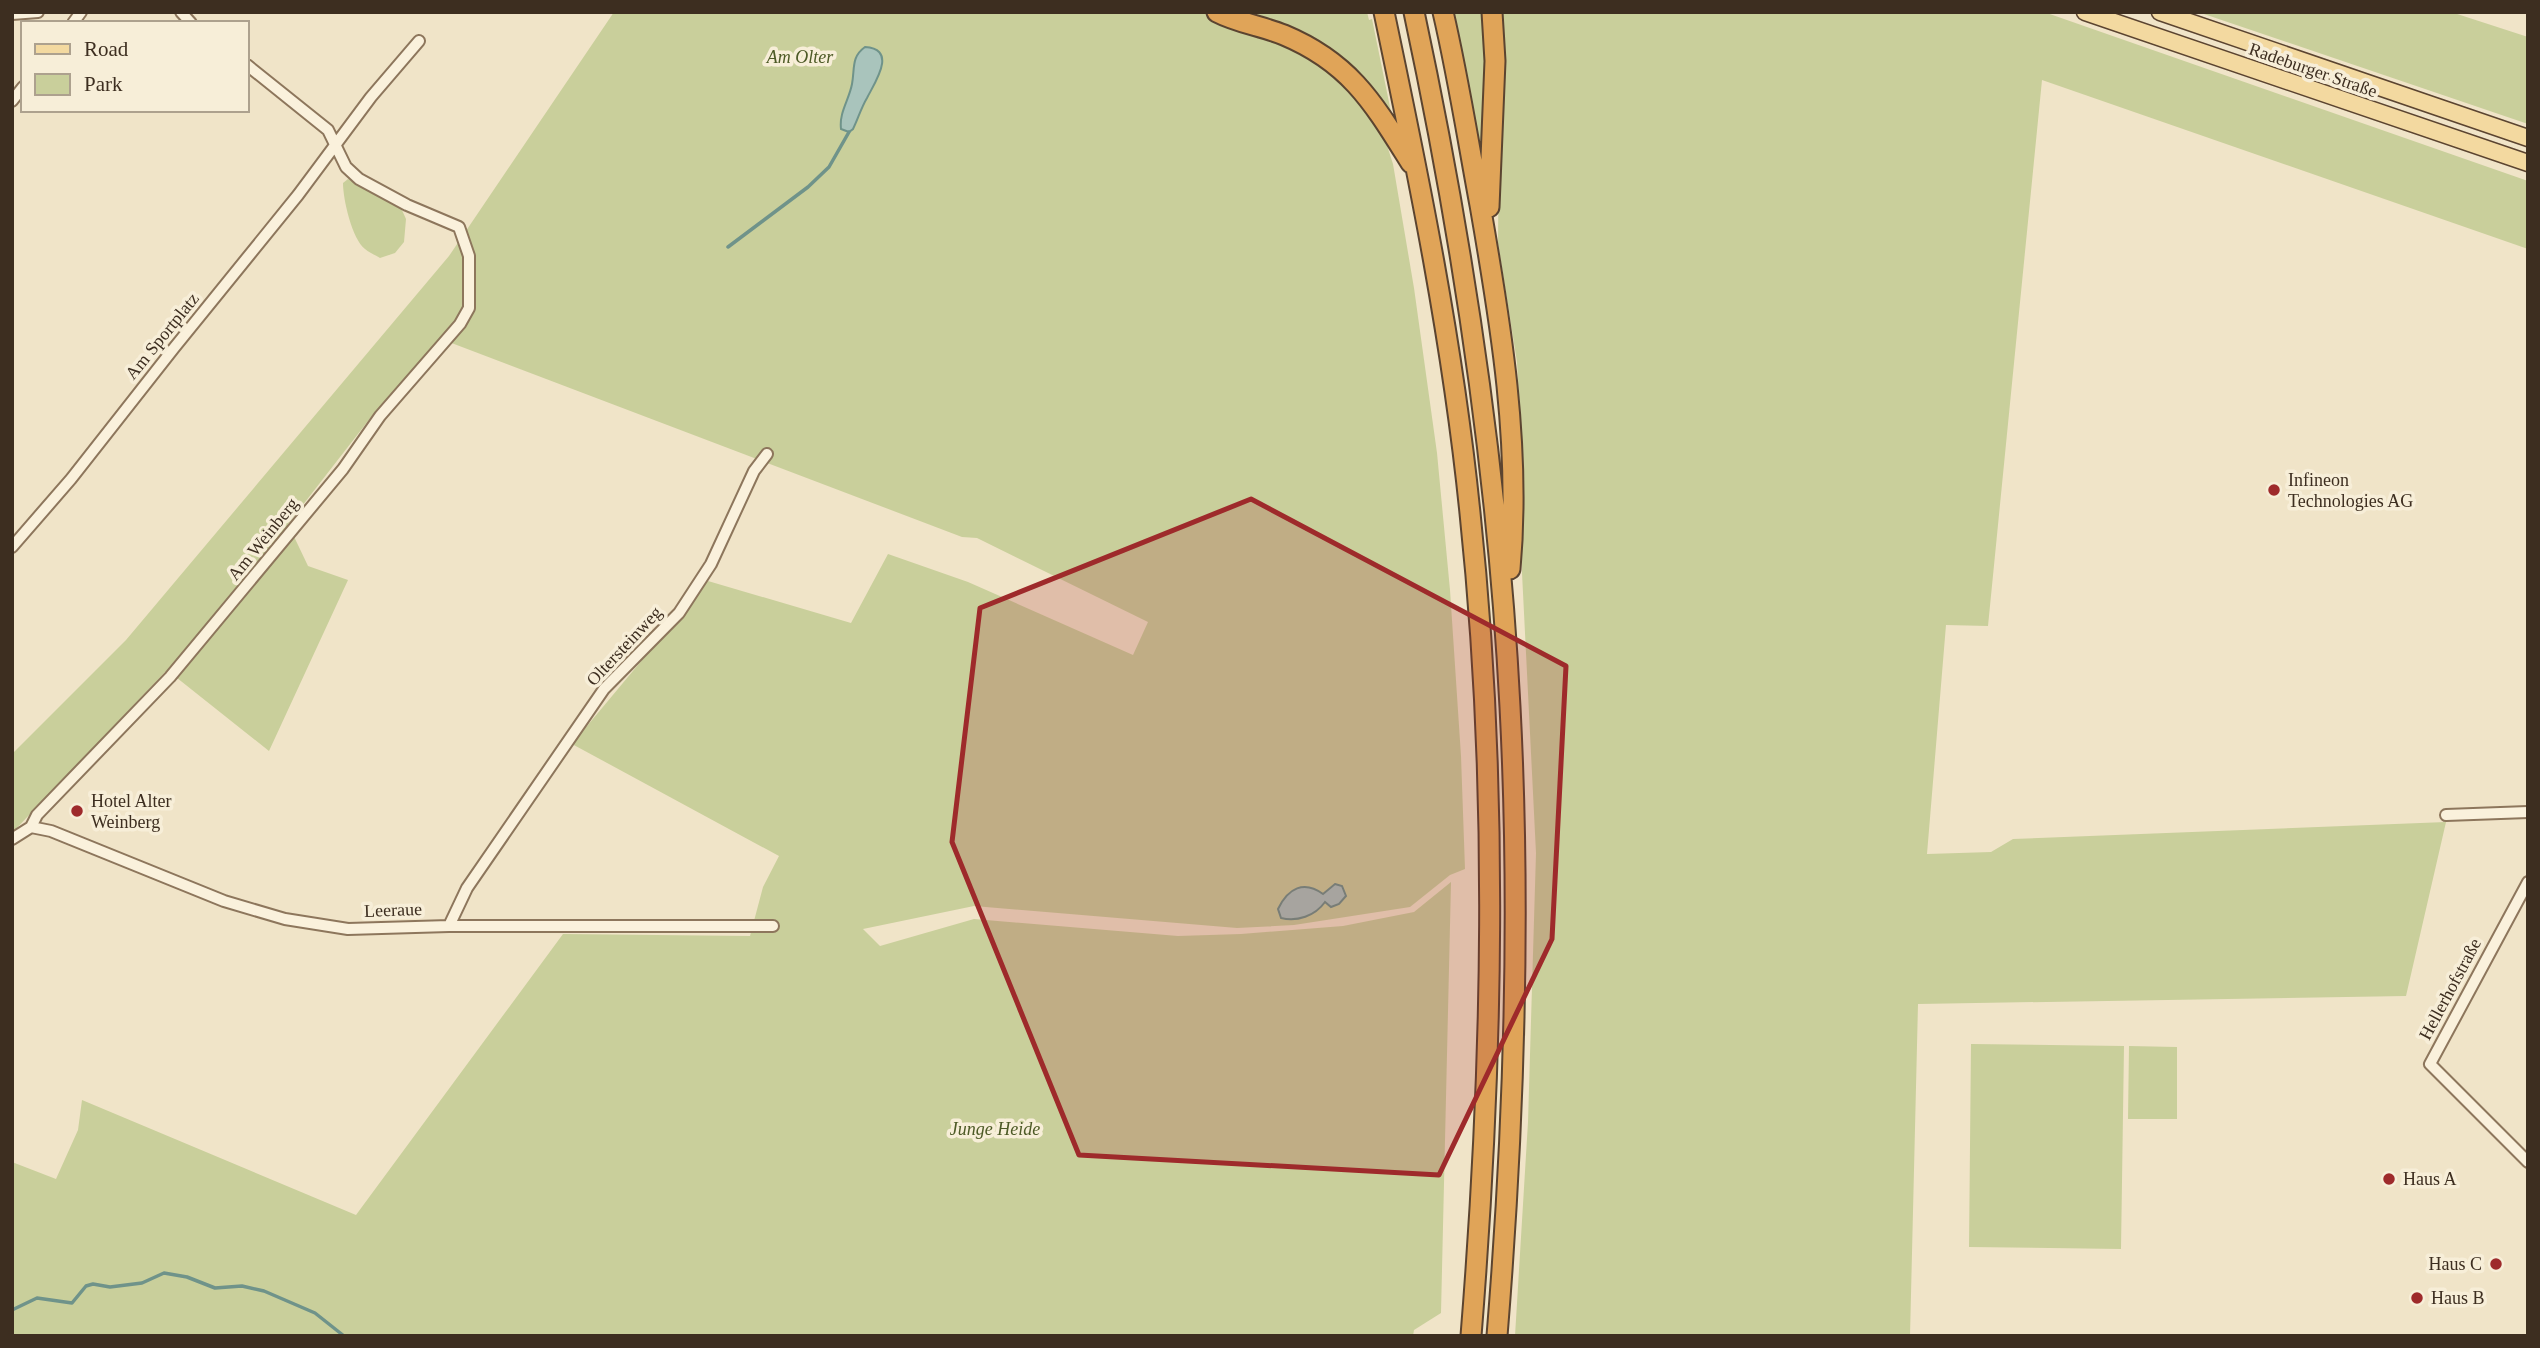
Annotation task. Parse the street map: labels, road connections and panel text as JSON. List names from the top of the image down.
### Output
{
  "streets": {
    "main road": ["Radeburger Straße"],
    "street": [
      "Am Sportplatz",
      "Am Weinberg",
      "Oltersteinweg",
      "Leeraue",
      "Hellerhofstraße"
    ]
  },
  "crossings": [
    ["Am Sportplatz", "Am Weinberg"],
    ["Am Weinberg", "Leeraue"],
    ["Oltersteinweg", "Leeraue"]
  ],
  "parks": ["Am Olter", "Junge Heide"],
  "places": [
    "Infineon Technologies AG",
    "Hotel Alter Weinberg",
    "Haus A",
    "Haus C",
    "Haus B"
  ],
  "legend": ["Road", "Park"]
}
